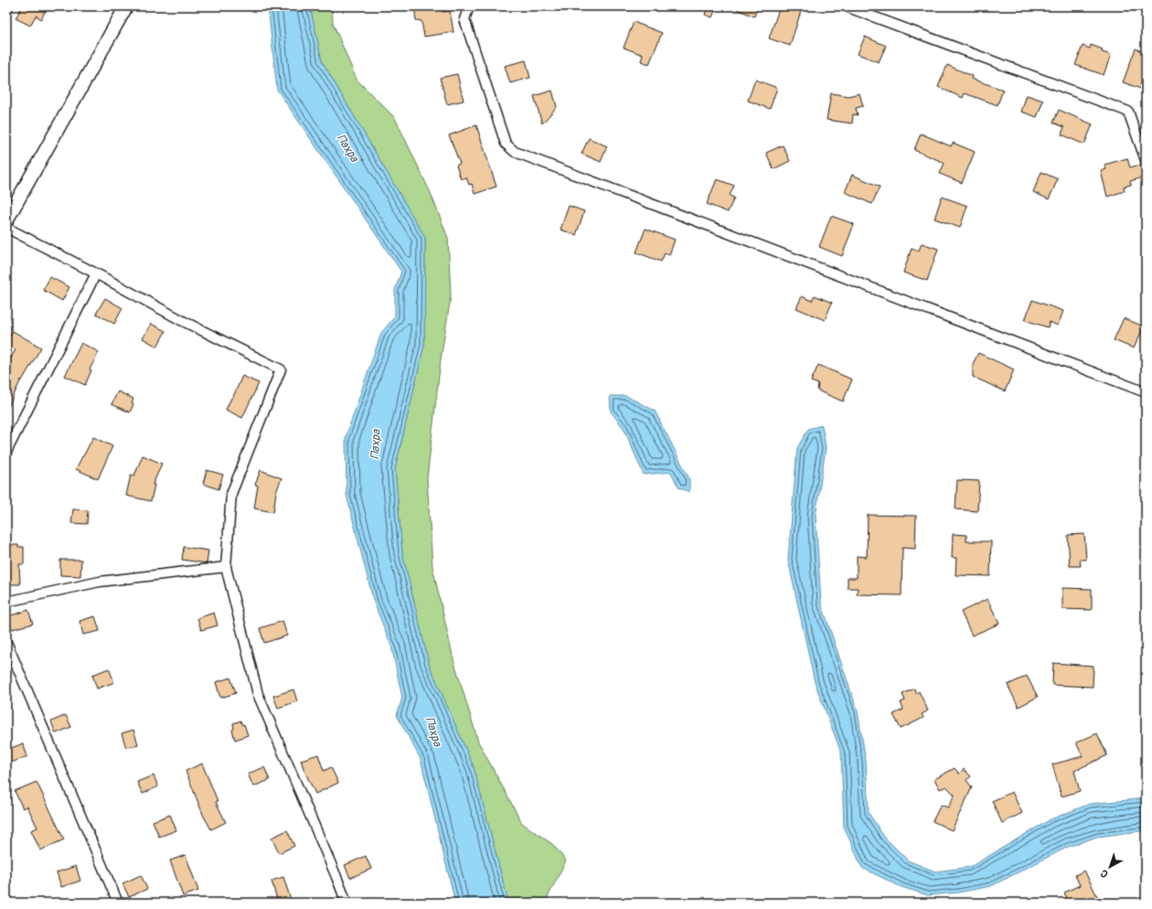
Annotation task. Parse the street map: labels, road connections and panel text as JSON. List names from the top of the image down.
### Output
{
  "water": ["Пахра"],
  "north": "bottom left"
}
